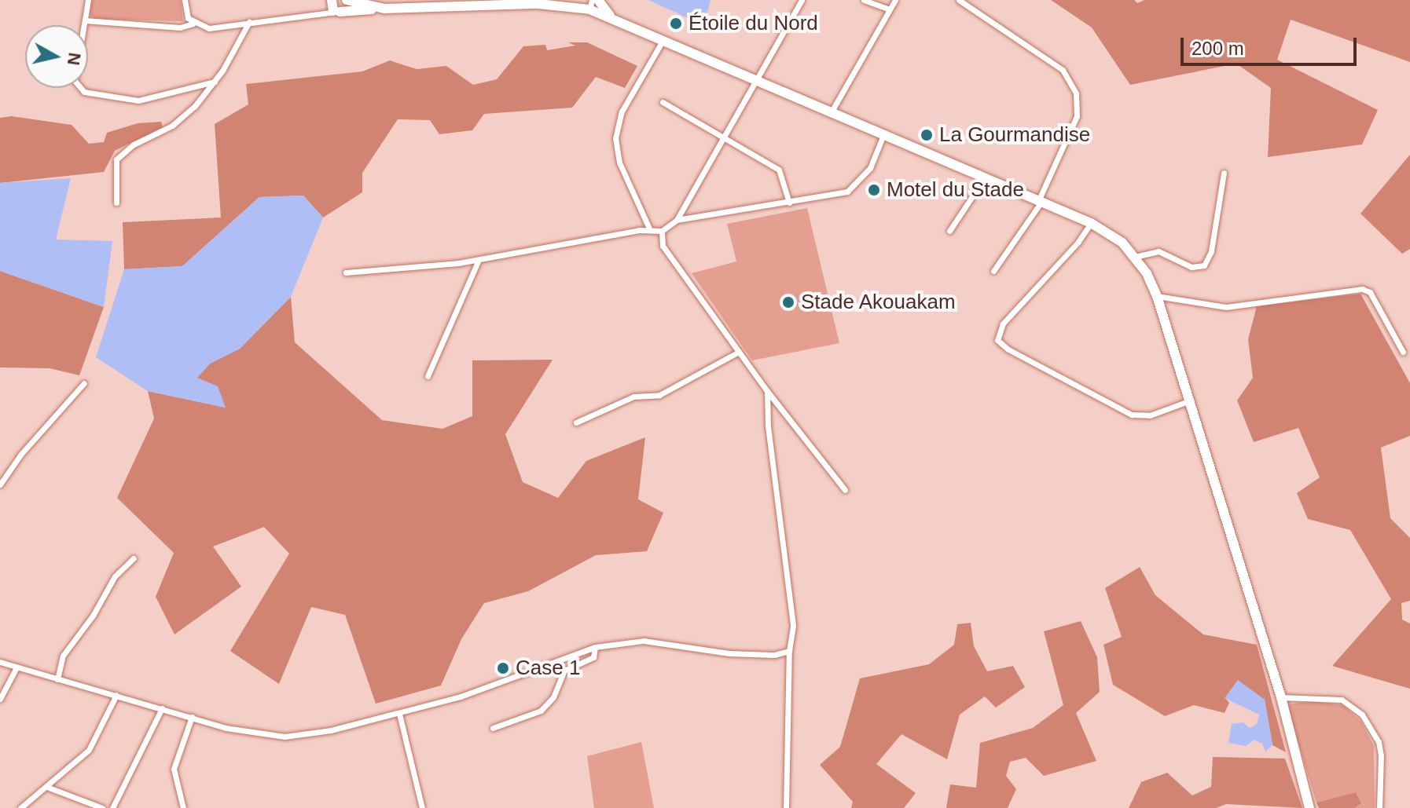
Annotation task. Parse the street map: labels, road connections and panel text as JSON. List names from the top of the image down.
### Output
{
  "places": [
    "Étoile du Nord",
    "La Gourmandise",
    "Motel du Stade",
    "Stade Akouakam",
    "Case 1"
  ],
  "scale_bar": "200 m",
  "north": "right"
}
